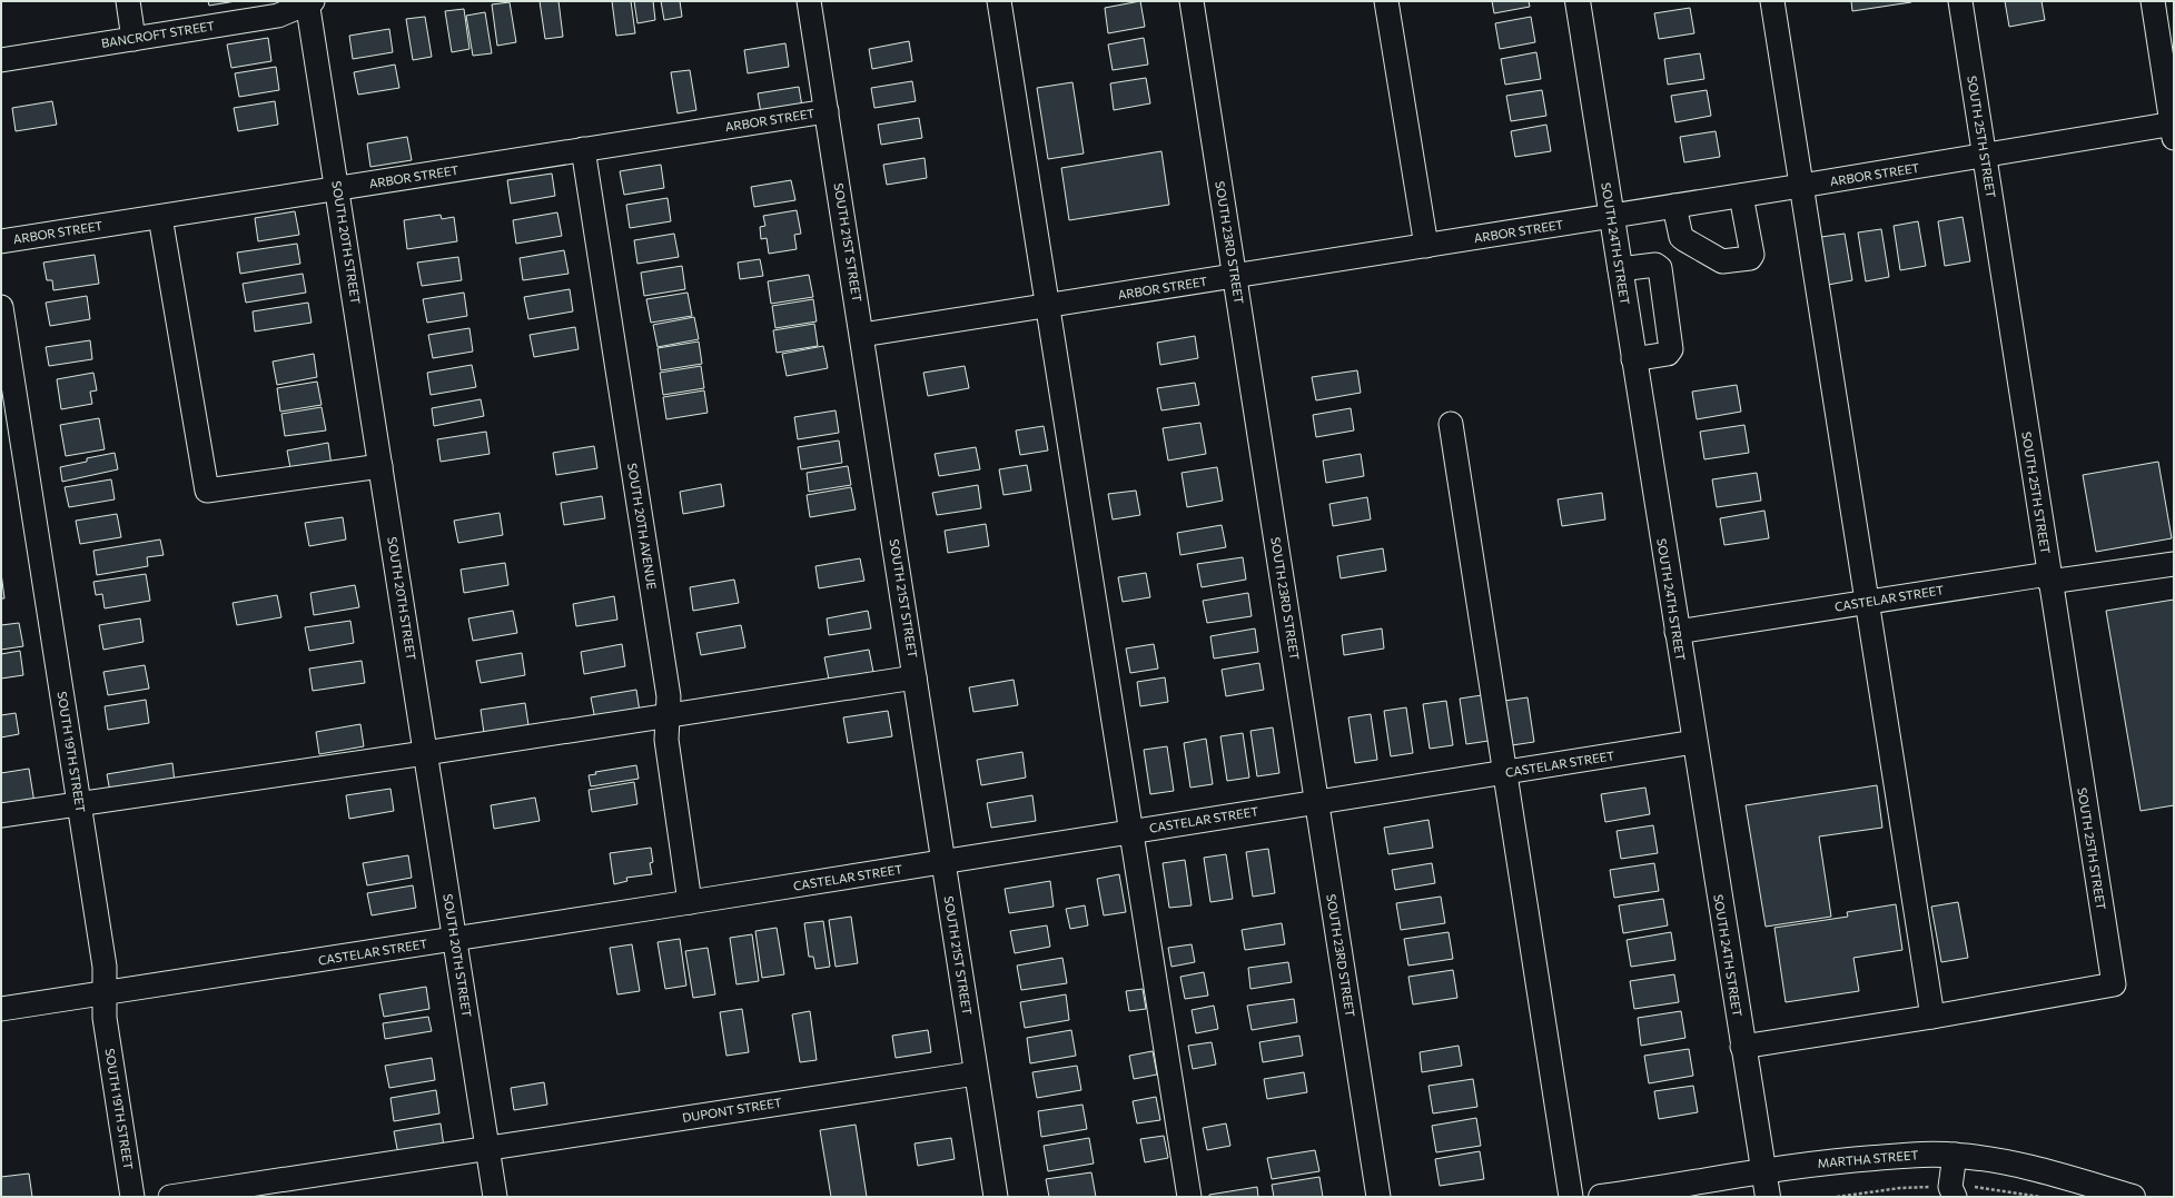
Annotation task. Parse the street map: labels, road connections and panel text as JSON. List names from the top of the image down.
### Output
{
  "streets": {
    "main road": ["SOUTH 24TH STREET", "MARTHA STREET"],
    "street": [
      "BANCROFT STREET",
      "ARBOR STREET",
      "SOUTH 25TH STREET",
      "SOUTH 20TH STREET",
      "SOUTH 21ST STREET",
      "SOUTH 23RD STREET",
      "SOUTH 20TH AVENUE",
      "CASTELAR STREET",
      "SOUTH 19TH STREET",
      "DUPONT STREET"
    ]
  },
  "crossings": [
    ["BANCROFT STREET", "SOUTH 20TH STREET"],
    ["ARBOR STREET", "SOUTH 25TH STREET"],
    ["ARBOR STREET", "SOUTH 20TH STREET"],
    ["ARBOR STREET", "SOUTH 21ST STREET"],
    ["ARBOR STREET", "SOUTH 23RD STREET"],
    ["ARBOR STREET", "SOUTH 24TH STREET"],
    ["ARBOR STREET", "SOUTH 20TH AVENUE"],
    ["SOUTH 25TH STREET", "CASTELAR STREET"],
    ["SOUTH 20TH STREET", "CASTELAR STREET"],
    ["SOUTH 20TH STREET", "DUPONT STREET"],
    ["SOUTH 21ST STREET", "CASTELAR STREET"],
    ["SOUTH 21ST STREET", "DUPONT STREET"],
    ["SOUTH 23RD STREET", "CASTELAR STREET"],
    ["SOUTH 24TH STREET", "CASTELAR STREET"],
    ["SOUTH 24TH STREET", "MARTHA STREET"],
    ["SOUTH 20TH AVENUE", "CASTELAR STREET"],
    ["CASTELAR STREET", "SOUTH 19TH STREET"]
  ]
}
